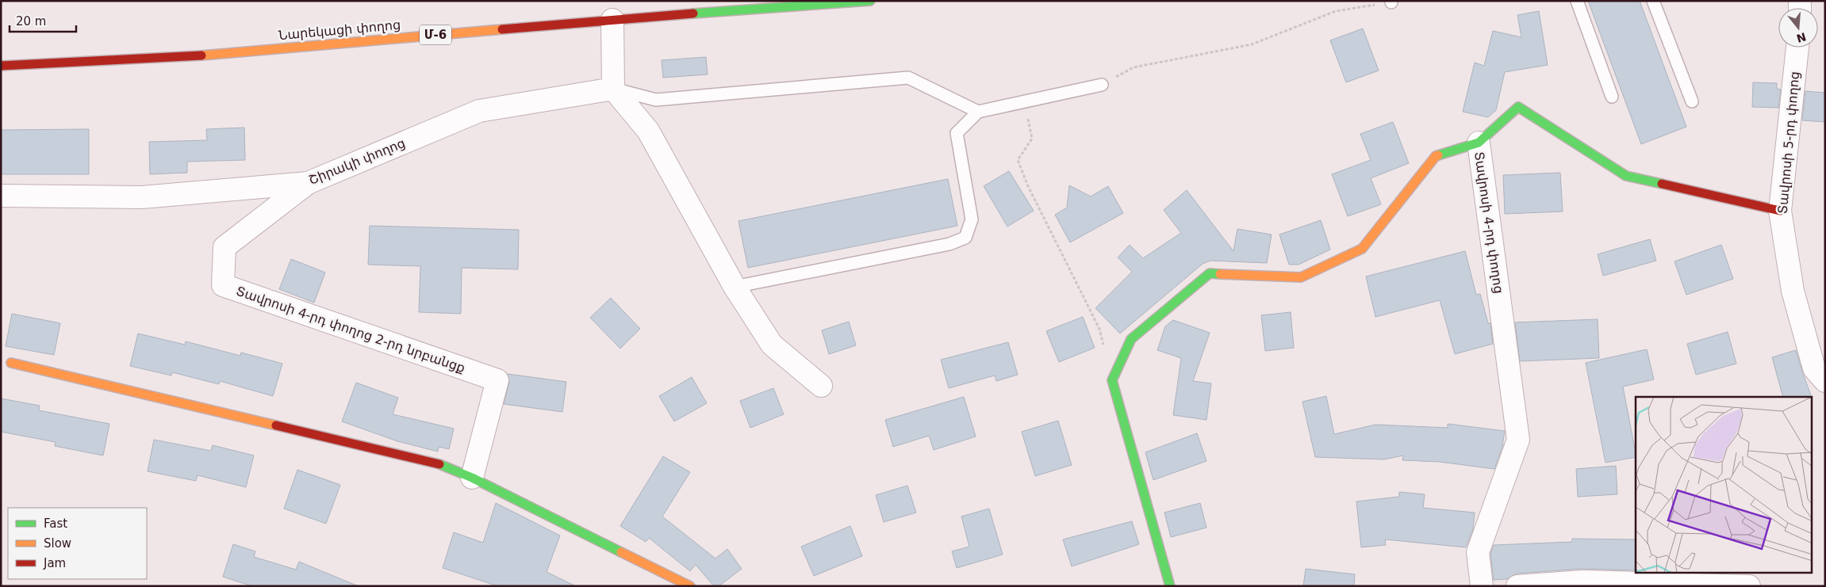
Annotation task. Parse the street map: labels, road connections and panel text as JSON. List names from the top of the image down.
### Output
{
  "streets": {
    "main road": ["Նարեկացի փողոց", "Մ-6", "Տավրոսի 4-րդ փողոց"],
    "street": ["Տավրոսի 5-րդ փողոց", "Շիրակի փողոց", "Տավրոսի 4-րդ փողոց 2-րդ նրբանցք"]
  },
  "crossings": [
    ["Տավրոսի 5-րդ փողոց", "Տավրոսի 4-րդ փողոց"],
    ["Շիրակի փողոց", "Տավրոսի 4-րդ փողոց 2-րդ նրբանցք"]
  ],
  "legend": ["Fast", "Slow", "Jam"],
  "scale_bar": "20 m",
  "north": "bottom"
}
